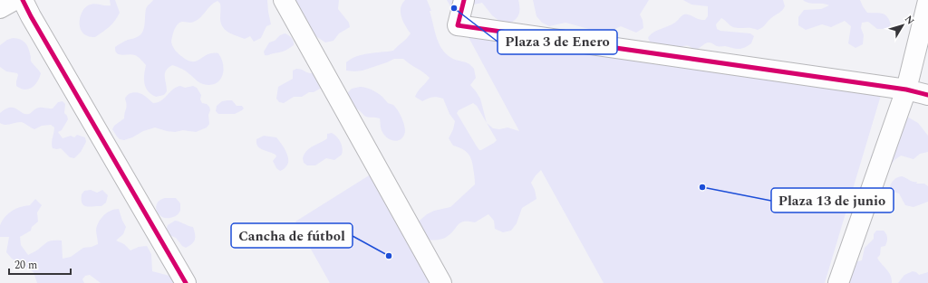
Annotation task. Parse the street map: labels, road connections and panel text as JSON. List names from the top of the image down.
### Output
{
  "places": ["Plaza 3 de Enero", "Plaza 13 de junio", "Cancha de fútbol"],
  "scale_bar": "20 m",
  "north": "top right"
}
